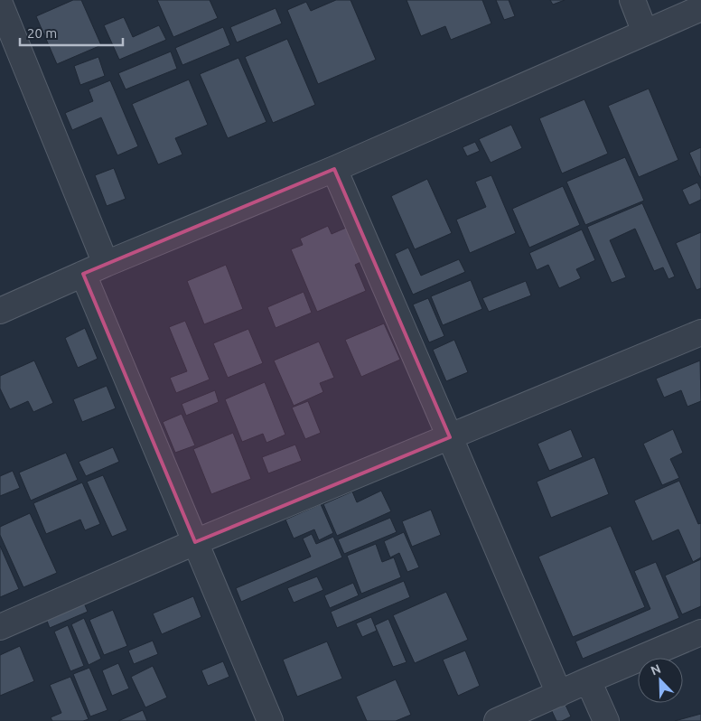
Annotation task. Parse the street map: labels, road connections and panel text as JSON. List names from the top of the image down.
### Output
{
  "scale_bar": "20 m",
  "north": "top left"
}
